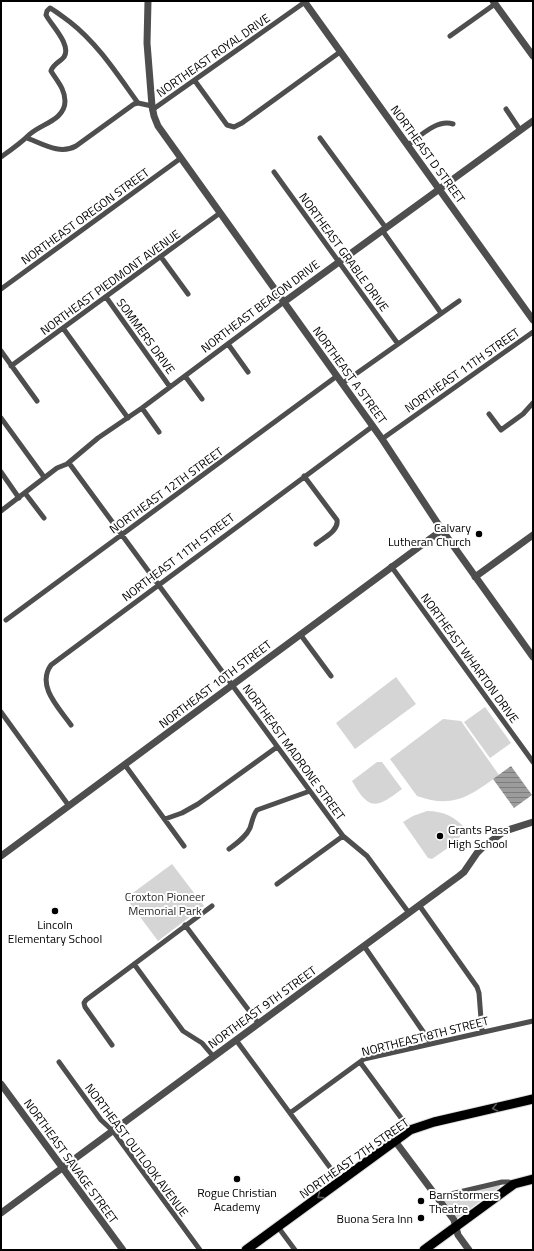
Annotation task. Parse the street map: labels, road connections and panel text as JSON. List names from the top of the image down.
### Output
{
  "streets": {
    "highway": ["NORTHEAST 7TH STREET"],
    "street": [
      "NORTHEAST ROYAL DRIVE",
      "NORTHEAST D STREET",
      "NORTHEAST OREGON STREET",
      "NORTHEAST GRABLE DRIVE",
      "NORTHEAST PIEDMONT AVENUE",
      "NORTHEAST BEACON DRIVE",
      "SOMMERS DRIVE",
      "NORTHEAST 11TH STREET",
      "NORTHEAST A STREET",
      "NORTHEAST 12TH STREET",
      "NORTHEAST WHARTON DRIVE",
      "NORTHEAST 10TH STREET",
      "NORTHEAST MADRONE STREET",
      "NORTHEAST 9TH STREET",
      "NORTHEAST 8TH STREET",
      "NORTHEAST OUTLOOK AVENUE",
      "NORTHEAST SAVAGE STREET"
    ]
  },
  "crossings": [
    ["NORTHEAST ROYAL DRIVE", "NORTHEAST D STREET"],
    ["NORTHEAST ROYAL DRIVE", "NORTHEAST A STREET"],
    ["NORTHEAST D STREET", "NORTHEAST BEACON DRIVE"],
    ["NORTHEAST OREGON STREET", "NORTHEAST A STREET"],
    ["NORTHEAST GRABLE DRIVE", "NORTHEAST BEACON DRIVE"],
    ["NORTHEAST PIEDMONT AVENUE", "SOMMERS DRIVE"],
    ["NORTHEAST PIEDMONT AVENUE", "NORTHEAST A STREET"],
    ["NORTHEAST BEACON DRIVE", "SOMMERS DRIVE"],
    ["NORTHEAST BEACON DRIVE", "NORTHEAST A STREET"],
    ["NORTHEAST BEACON DRIVE", "NORTHEAST MADRONE STREET"],
    ["NORTHEAST 11TH STREET", "NORTHEAST A STREET"],
    ["NORTHEAST 11TH STREET", "NORTHEAST MADRONE STREET"],
    ["NORTHEAST A STREET", "NORTHEAST 12TH STREET"],
    ["NORTHEAST A STREET", "NORTHEAST 10TH STREET"],
    ["NORTHEAST 12TH STREET", "NORTHEAST MADRONE STREET"],
    ["NORTHEAST WHARTON DRIVE", "NORTHEAST 10TH STREET"],
    ["NORTHEAST 10TH STREET", "NORTHEAST MADRONE STREET"],
    ["NORTHEAST MADRONE STREET", "NORTHEAST 9TH STREET"],
    ["NORTHEAST 9TH STREET", "NORTHEAST OUTLOOK AVENUE"],
    ["NORTHEAST 9TH STREET", "NORTHEAST SAVAGE STREET"]
  ],
  "one_way": ["NORTHEAST 7TH STREET"],
  "parks": ["Croxton Pioneer Memorial Park"],
  "places": [
    "Calvary Lutheran Church",
    "Grants Pass High School",
    "Lincoln Elementary School",
    "Rogue Christian Academy",
    "Barnstormers Theatre",
    "Buona Sera Inn"
  ]
}
